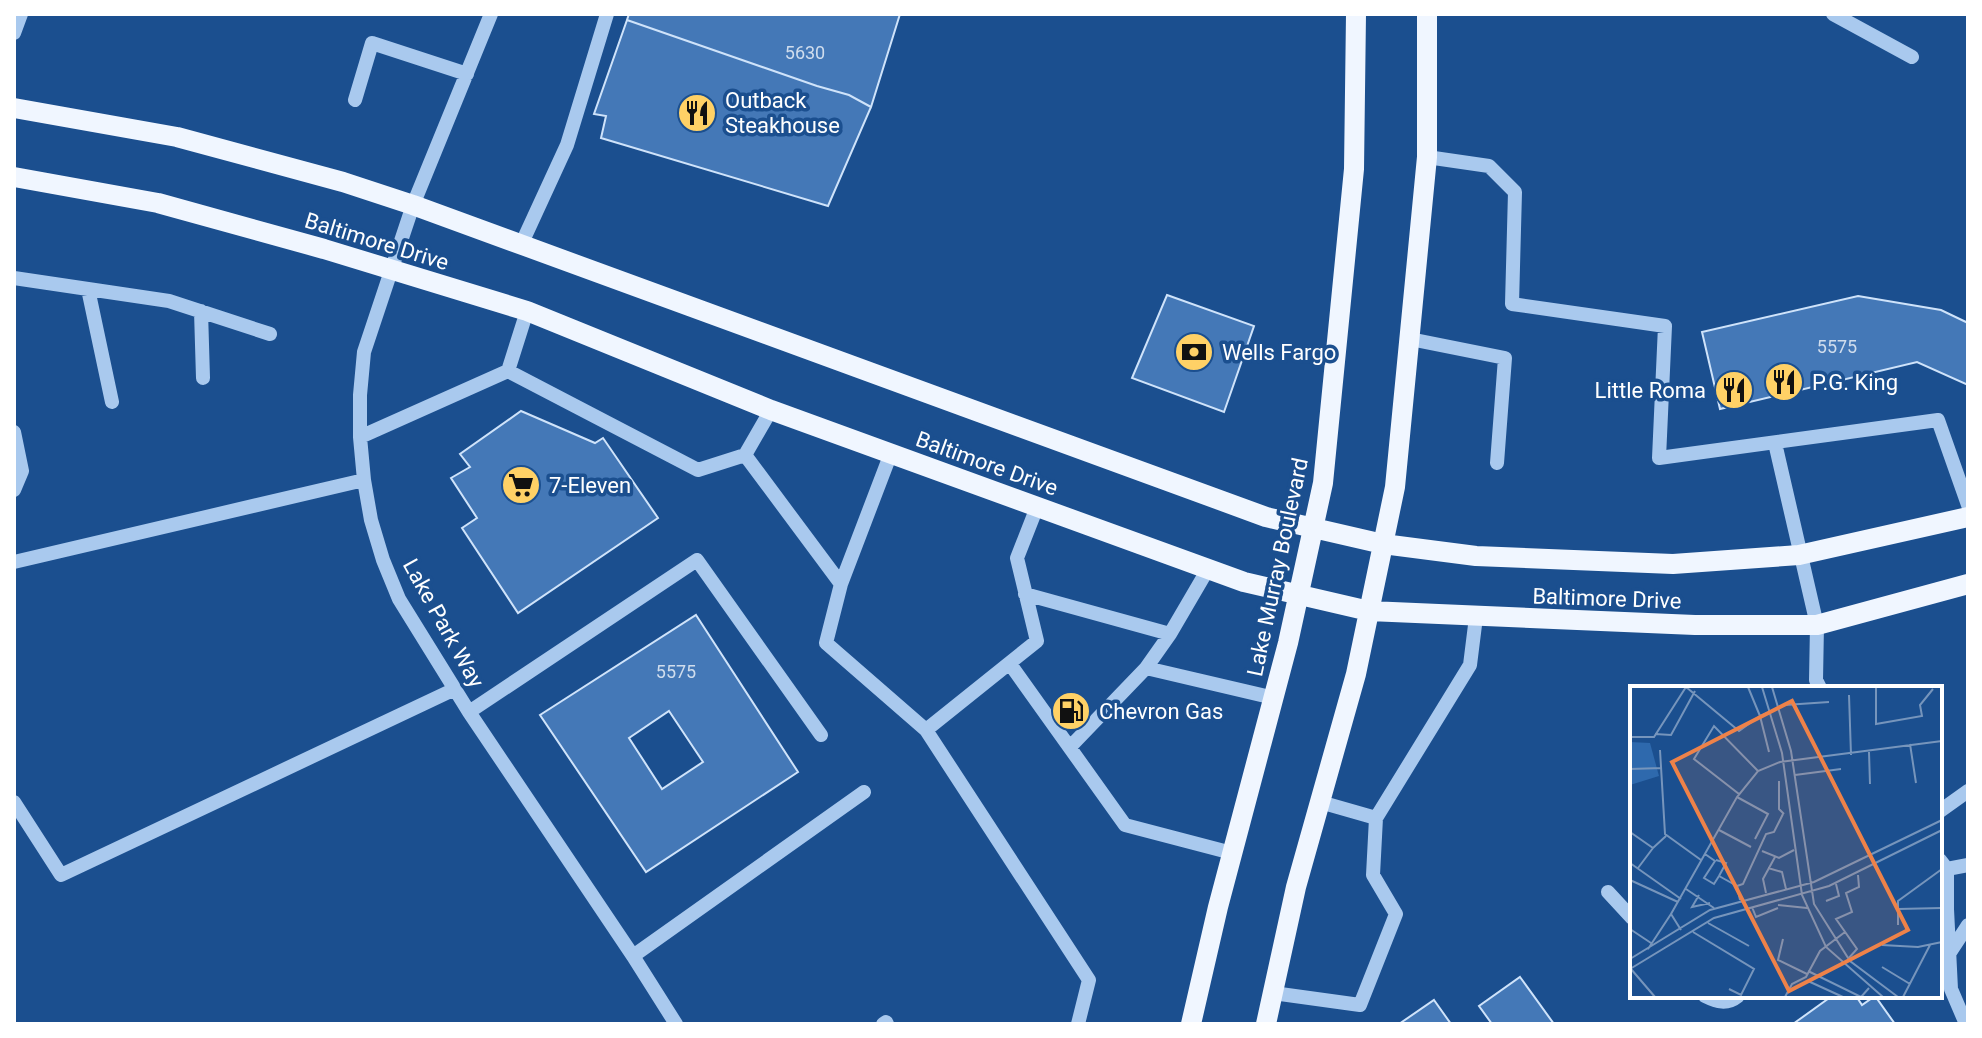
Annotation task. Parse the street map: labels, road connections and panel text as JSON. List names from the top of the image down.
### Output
{
  "streets": {
    "main road": ["Baltimore Drive", "Lake Murray Boulevard"],
    "street": ["Lake Park Way"]
  },
  "crossings": [
    ["Baltimore Drive", "Lake Murray Boulevard"],
    ["Baltimore Drive", "Lake Park Way"]
  ],
  "places": {
    "restaurant": ["Outback Steakhouse", "P.G. King", "Little Roma"],
    "bank": ["Wells Fargo"],
    "supermarket": ["7-Eleven"],
    "fuel station": ["Chevron Gas"]
  },
  "house_numbers": ["5630", "5575", "5575"]
}
